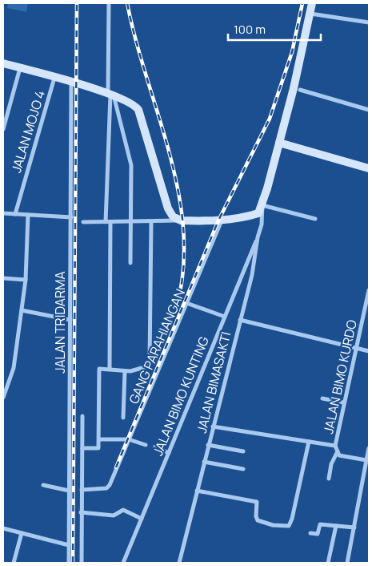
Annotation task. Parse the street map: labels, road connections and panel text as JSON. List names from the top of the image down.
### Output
{
  "streets": {
    "street": [
      "JALAN MOJO 4",
      "JALAN TRIDARMA",
      "GANG PARAHIANGAN",
      "JALAN BIMO KURDO",
      "JALAN BIMASAKTI",
      "JALAN BIMO KUNTING"
    ]
  },
  "crossings": [
    ["JALAN BIMASAKTI", "JALAN BIMO KUNTING"]
  ],
  "scale_bar": "100 m"
}
